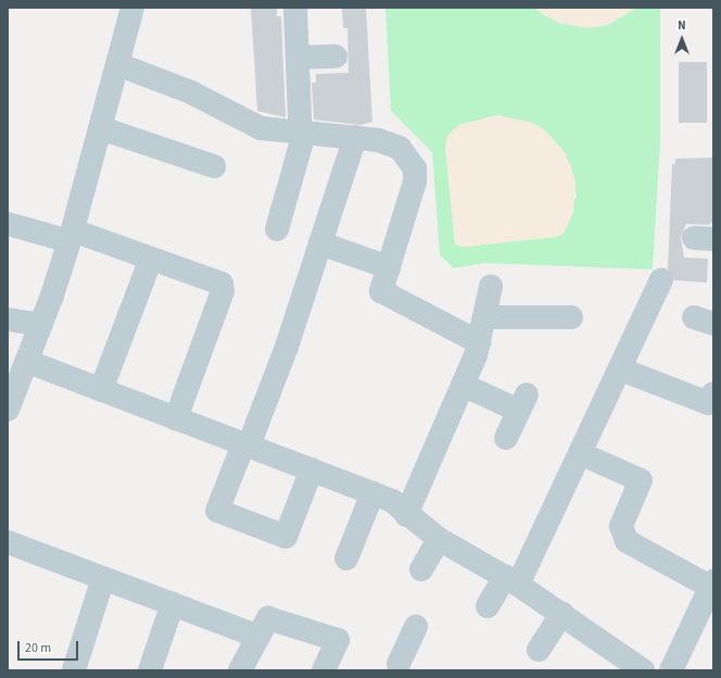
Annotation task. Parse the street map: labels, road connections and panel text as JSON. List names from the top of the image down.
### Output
{
  "scale_bar": "20 m",
  "north": "top"
}
